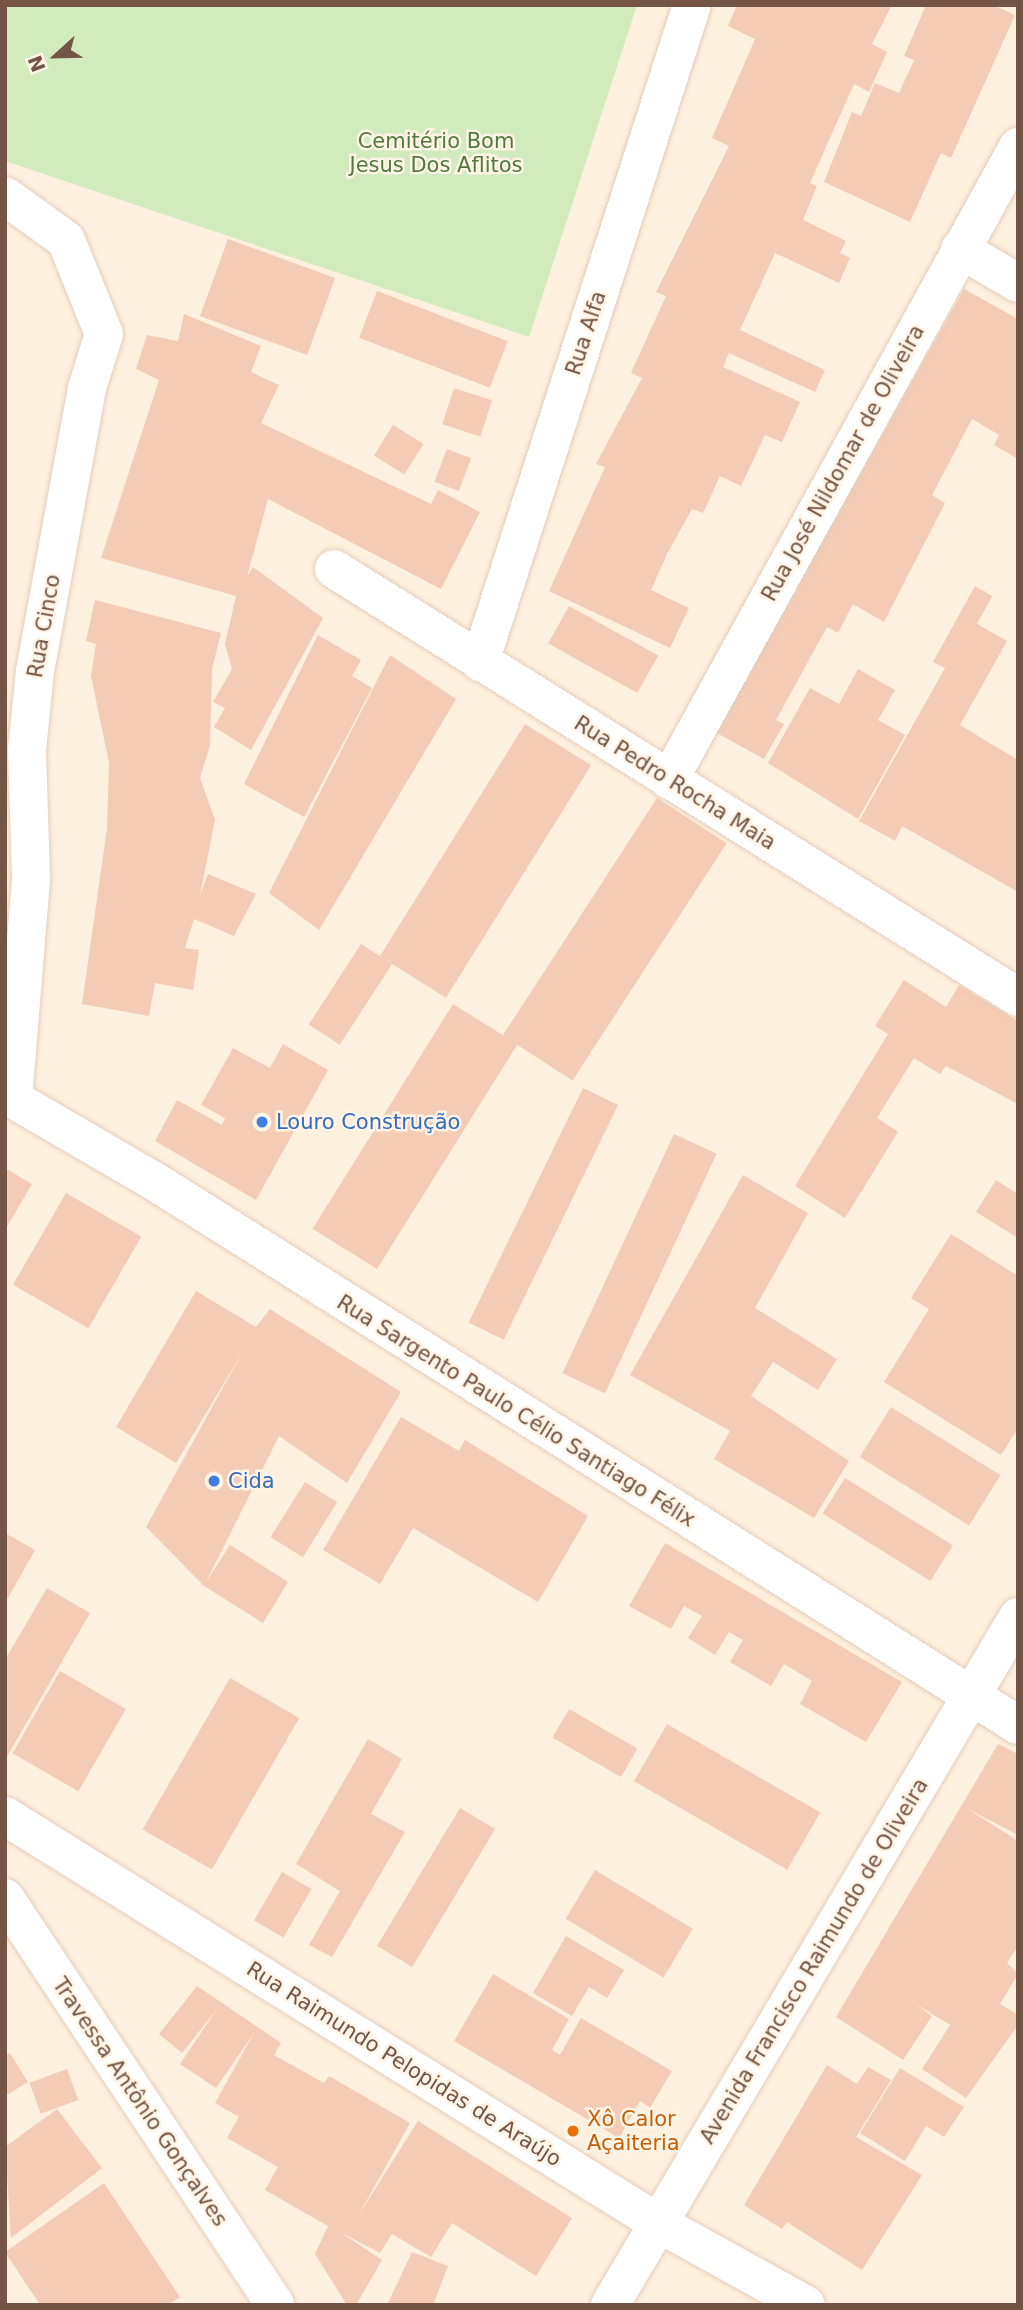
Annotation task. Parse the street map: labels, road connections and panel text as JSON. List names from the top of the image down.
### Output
{
  "streets": {
    "street": [
      "Rua Alfa",
      "Rua José Nildomar de Oliveira",
      "Rua Cinco",
      "Rua Pedro Rocha Maia",
      "Rua Sargento Paulo Célio Santiago Félix",
      "Avenida Francisco Raimundo de Oliveira",
      "Rua Raimundo Pelopidas de Araújo",
      "Travessa Antônio Gonçalves"
    ]
  },
  "crossings": [
    ["Rua Alfa", "Rua Pedro Rocha Maia"],
    ["Rua José Nildomar de Oliveira", "Rua Pedro Rocha Maia"],
    ["Rua Cinco", "Rua Sargento Paulo Célio Santiago Félix"],
    ["Rua Sargento Paulo Célio Santiago Félix", "Avenida Francisco Raimundo de Oliveira"],
    ["Avenida Francisco Raimundo de Oliveira", "Rua Raimundo Pelopidas de Araújo"]
  ],
  "parks": ["Cemitério Bom Jesus Dos Aflitos"],
  "places": ["Louro Construção", "Cida", "Xô Calor Açaiteria"],
  "north": "left"
}
